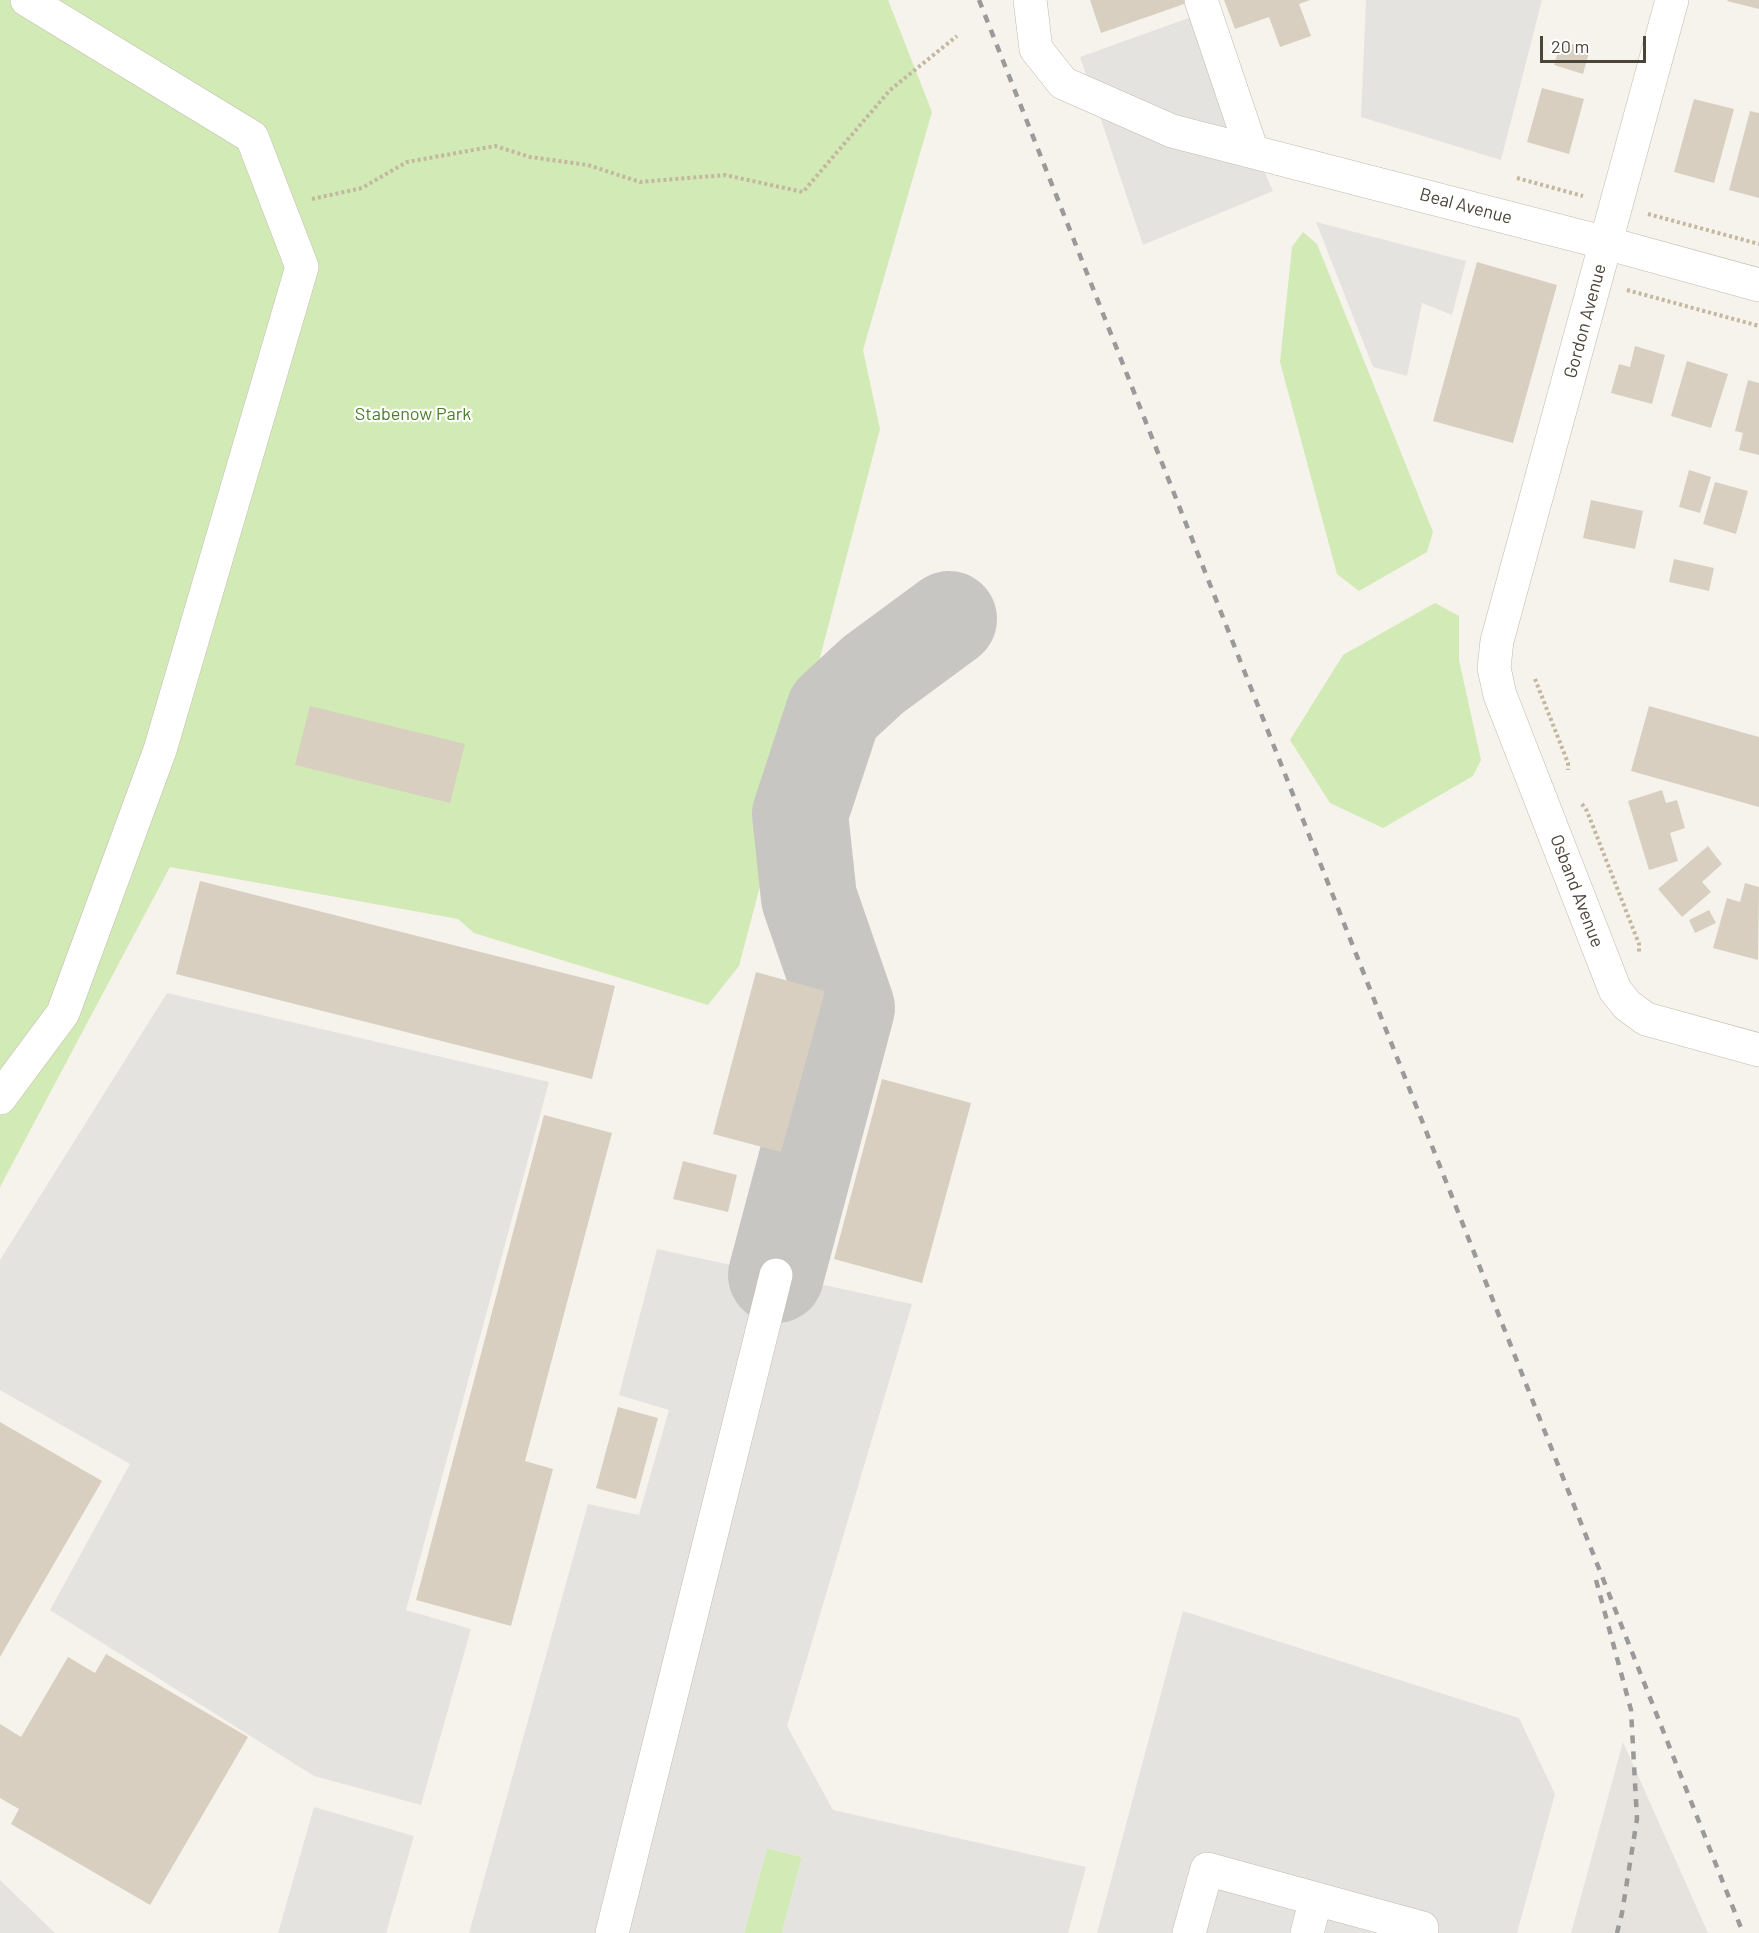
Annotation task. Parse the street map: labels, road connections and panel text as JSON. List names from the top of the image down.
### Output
{
  "streets": {
    "street": ["Beal Avenue", "Gordon Avenue", "Osband Avenue"]
  },
  "crossings": [
    ["Beal Avenue", "Gordon Avenue"],
    ["Gordon Avenue", "Osband Avenue"]
  ],
  "parks": ["Stabenow Park"],
  "scale_bar": "20 m"
}
